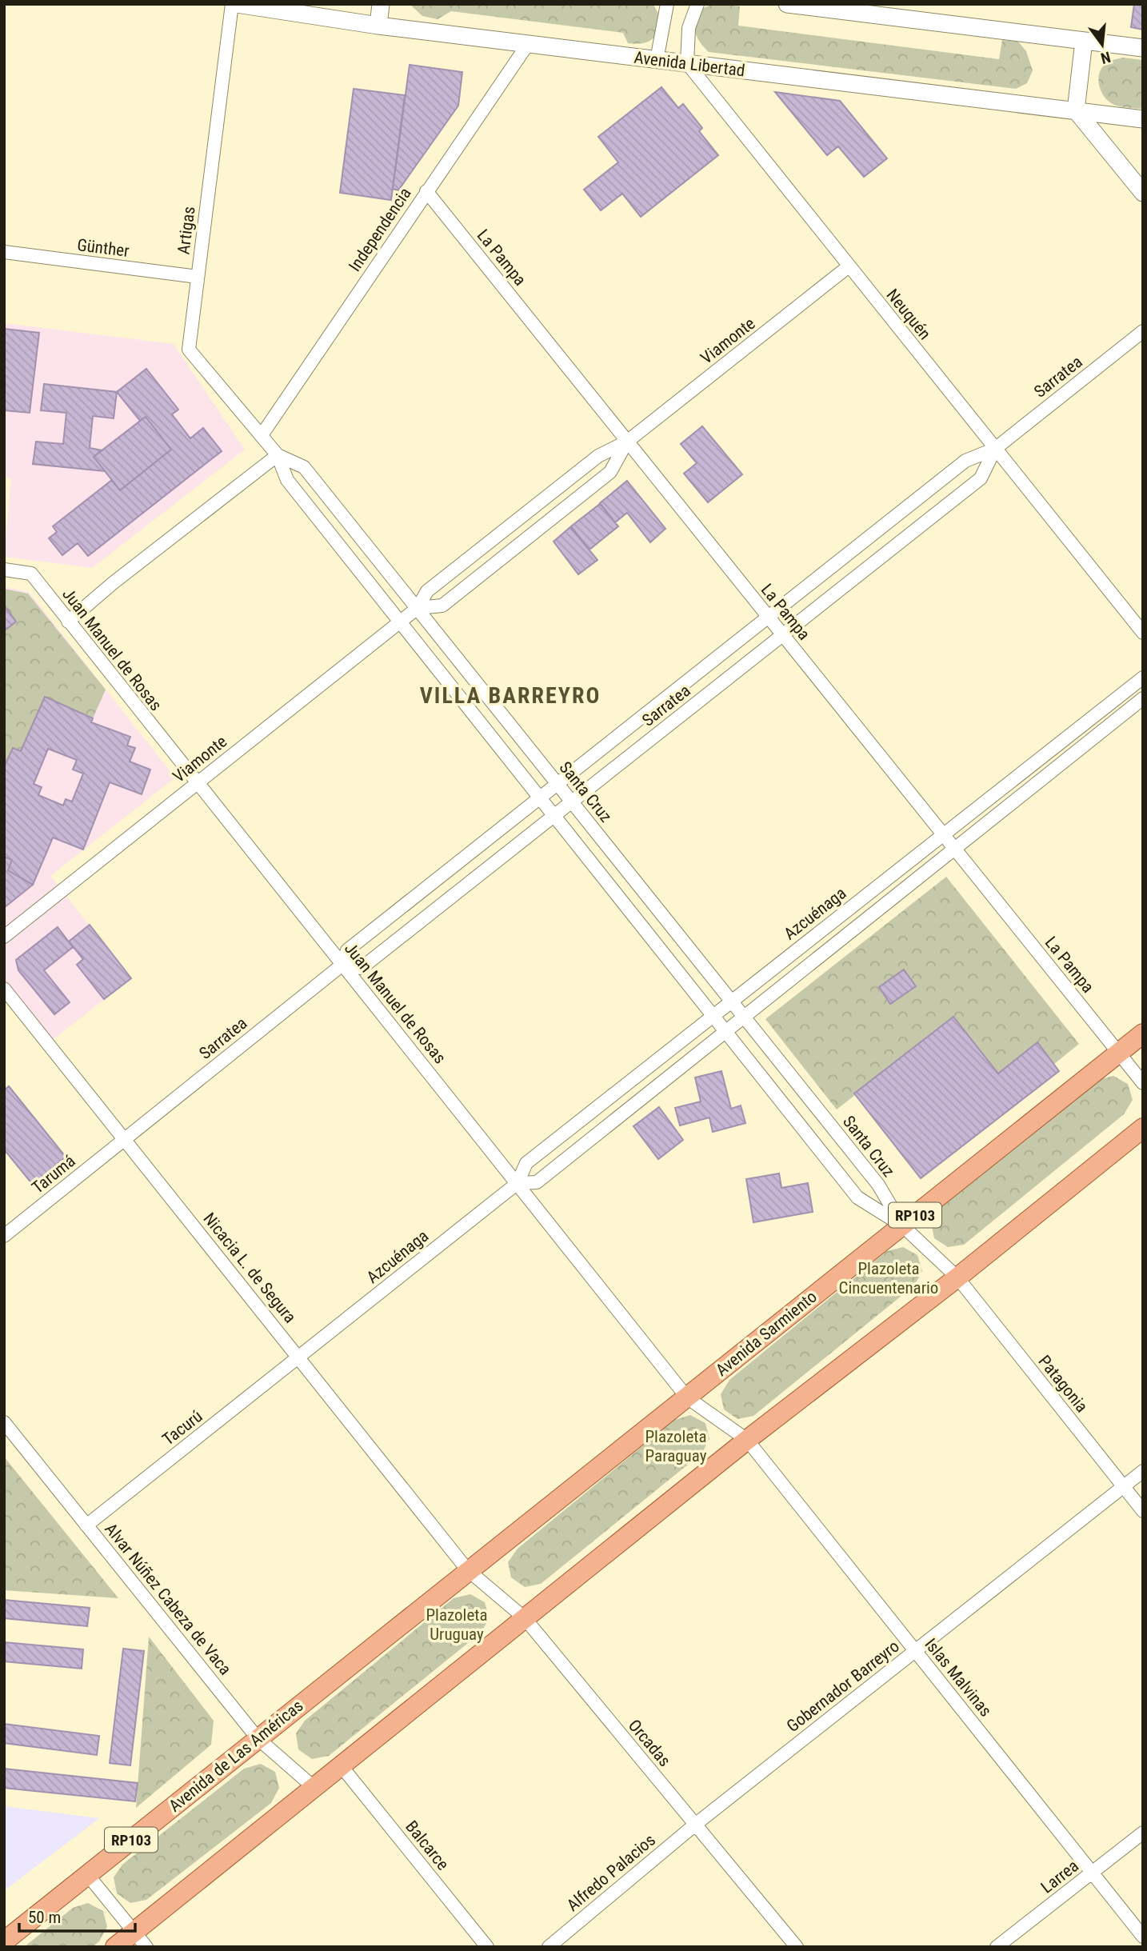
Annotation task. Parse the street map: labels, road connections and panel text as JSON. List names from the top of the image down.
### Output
{
  "streets": {
    "main road": [
      "Avenida Libertad",
      "RP103",
      "Avenida Sarmiento",
      "Avenida de Las Américas"
    ],
    "street": [
      "Independencia",
      "Artigas",
      "Günther",
      "La Pampa",
      "Neuquén",
      "Viamonte",
      "Sarratea",
      "Juan Manuel de Rosas",
      "Santa Cruz",
      "Azcuénaga",
      "Tarumá",
      "Nicacia L. de Segura",
      "Patagonia",
      "Tacurú",
      "Alvar Núñez Cabeza de Vaca",
      "Islas Malvinas",
      "Gobernador Barreyro",
      "Orcadas",
      "Balcarce",
      "Alfredo Palacios",
      "Larrea"
    ]
  },
  "crossings": [
    ["Avenida Libertad", "Independencia"],
    ["Avenida Libertad", "Neuquén"],
    ["Independencia", "Artigas"],
    ["Independencia", "La Pampa"],
    ["Independencia", "Santa Cruz"],
    ["Artigas", "Günther"],
    ["Artigas", "Santa Cruz"],
    ["La Pampa", "Viamonte"],
    ["La Pampa", "Sarratea"],
    ["La Pampa", "Azcuénaga"],
    ["La Pampa", "Avenida Sarmiento"],
    ["Neuquén", "Viamonte"],
    ["Neuquén", "Sarratea"],
    ["Viamonte", "Juan Manuel de Rosas"],
    ["Viamonte", "Santa Cruz"],
    ["Sarratea", "Juan Manuel de Rosas"],
    ["Sarratea", "Santa Cruz"],
    ["Sarratea", "Tarumá"],
    ["Sarratea", "Nicacia L. de Segura"],
    ["Juan Manuel de Rosas", "Azcuénaga"],
    ["Juan Manuel de Rosas", "Avenida Sarmiento"],
    ["Juan Manuel de Rosas", "Islas Malvinas"],
    ["Santa Cruz", "Azcuénaga"],
    ["Santa Cruz", "Avenida Sarmiento"],
    ["Santa Cruz", "Patagonia"],
    ["Azcuénaga", "Nicacia L. de Segura"],
    ["Azcuénaga", "Tacurú"],
    ["Tarumá", "Nicacia L. de Segura"],
    ["Nicacia L. de Segura", "Avenida Sarmiento"],
    ["Nicacia L. de Segura", "Tacurú"],
    ["Nicacia L. de Segura", "Orcadas"],
    ["Nicacia L. de Segura", "Avenida de Las Américas"],
    ["Avenida Sarmiento", "Patagonia"],
    ["Avenida Sarmiento", "Orcadas"],
    ["Avenida Sarmiento", "Avenida de Las Américas"],
    ["Patagonia", "Gobernador Barreyro"],
    ["Tacurú", "Alvar Núñez Cabeza de Vaca"],
    ["Alvar Núñez Cabeza de Vaca", "Avenida de Las Américas"],
    ["Islas Malvinas", "Gobernador Barreyro"],
    ["Islas Malvinas", "Larrea"],
    ["Gobernador Barreyro", "Orcadas"],
    ["Gobernador Barreyro", "Alfredo Palacios"],
    ["Orcadas", "Avenida de Las Américas"],
    ["Orcadas", "Alfredo Palacios"]
  ],
  "districts": ["VILLA BARREYRO"],
  "parks": ["Plazoleta Cincuentenario", "Plazoleta Paraguay", "Plazoleta Uruguay"],
  "scale_bar": "50 m",
  "north": "bottom"
}
